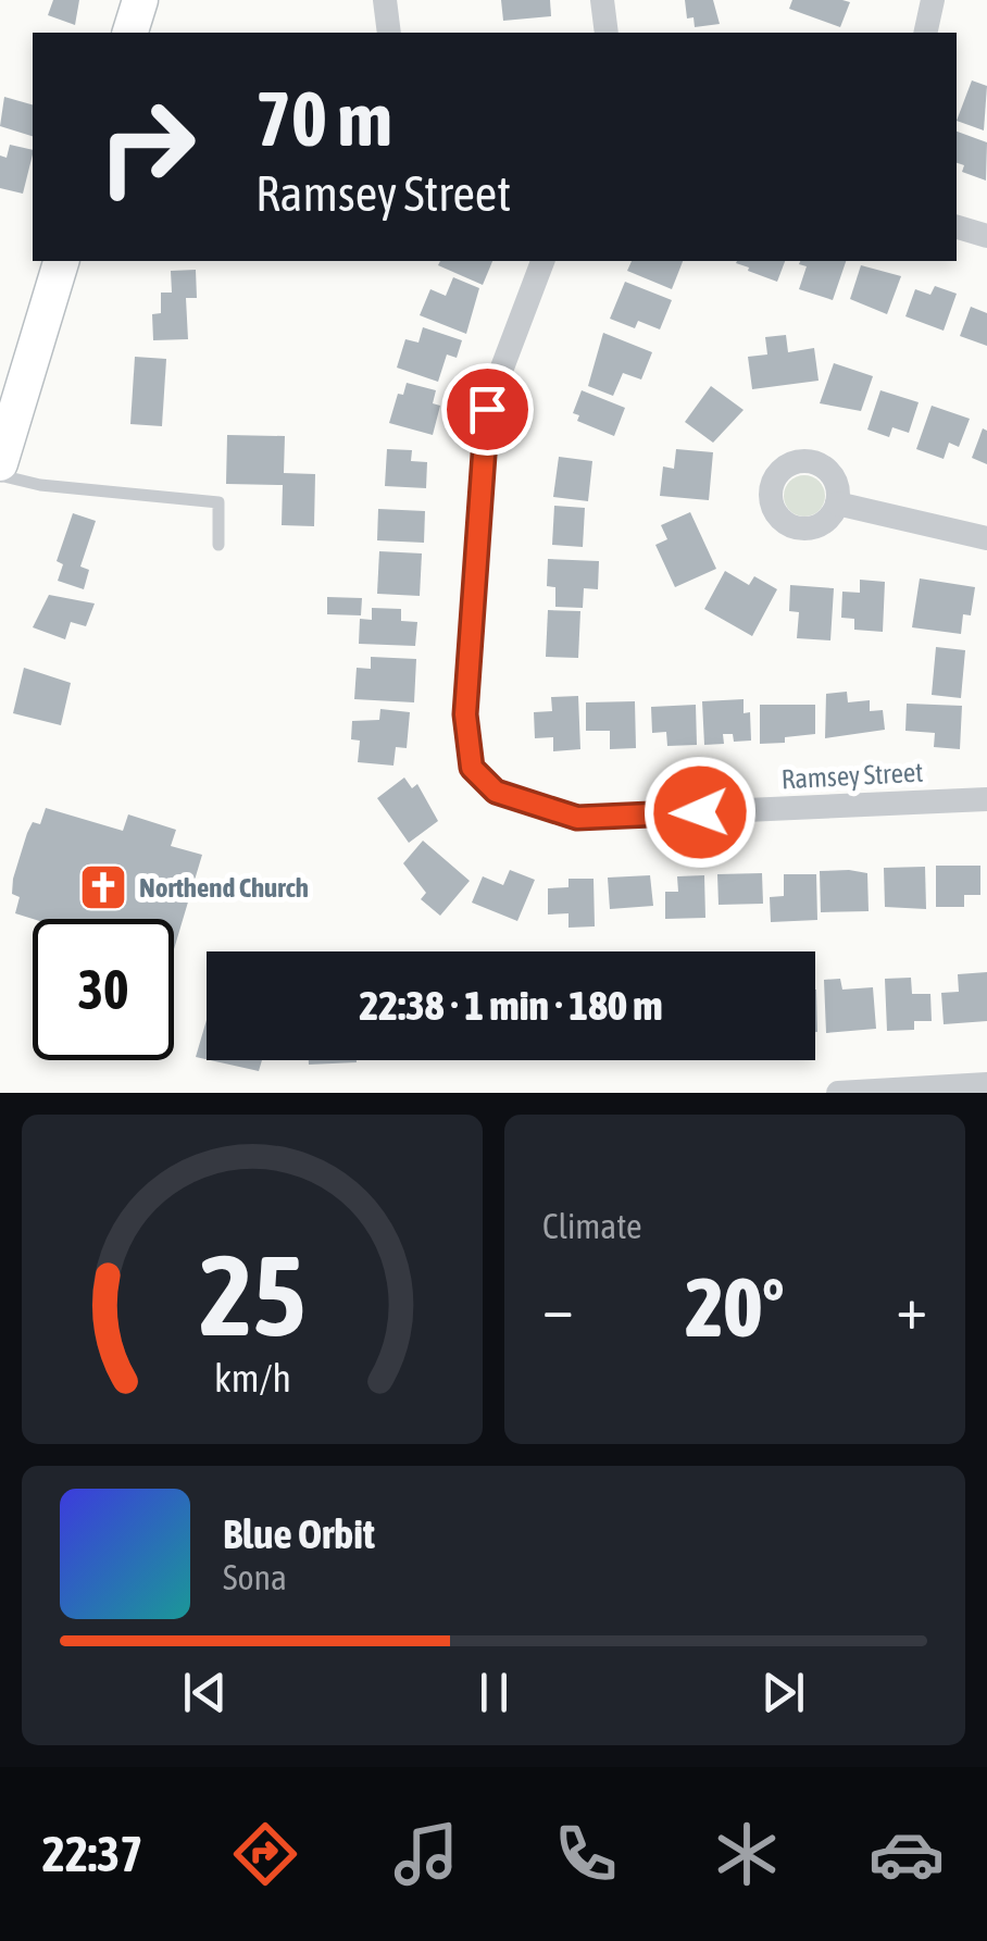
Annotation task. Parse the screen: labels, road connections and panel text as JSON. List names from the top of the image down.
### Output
{
  "streets": {
    "street": ["Ramsey Street"]
  },
  "places": {
    "church": ["Northend Church"]
  },
  "page": {
    "turn": ["70 m", "Ramsey Street"],
    "limit": "30",
    "trip": "22:38 · 1 min · 180 m",
    "tile": "Climate",
    "heat": ["−", "20°", "+"],
    "song": ["Blue Orbit", "Sona"],
    "tabs": "22:37",
    "gauge": ["25", "km/h"]
  }
}
